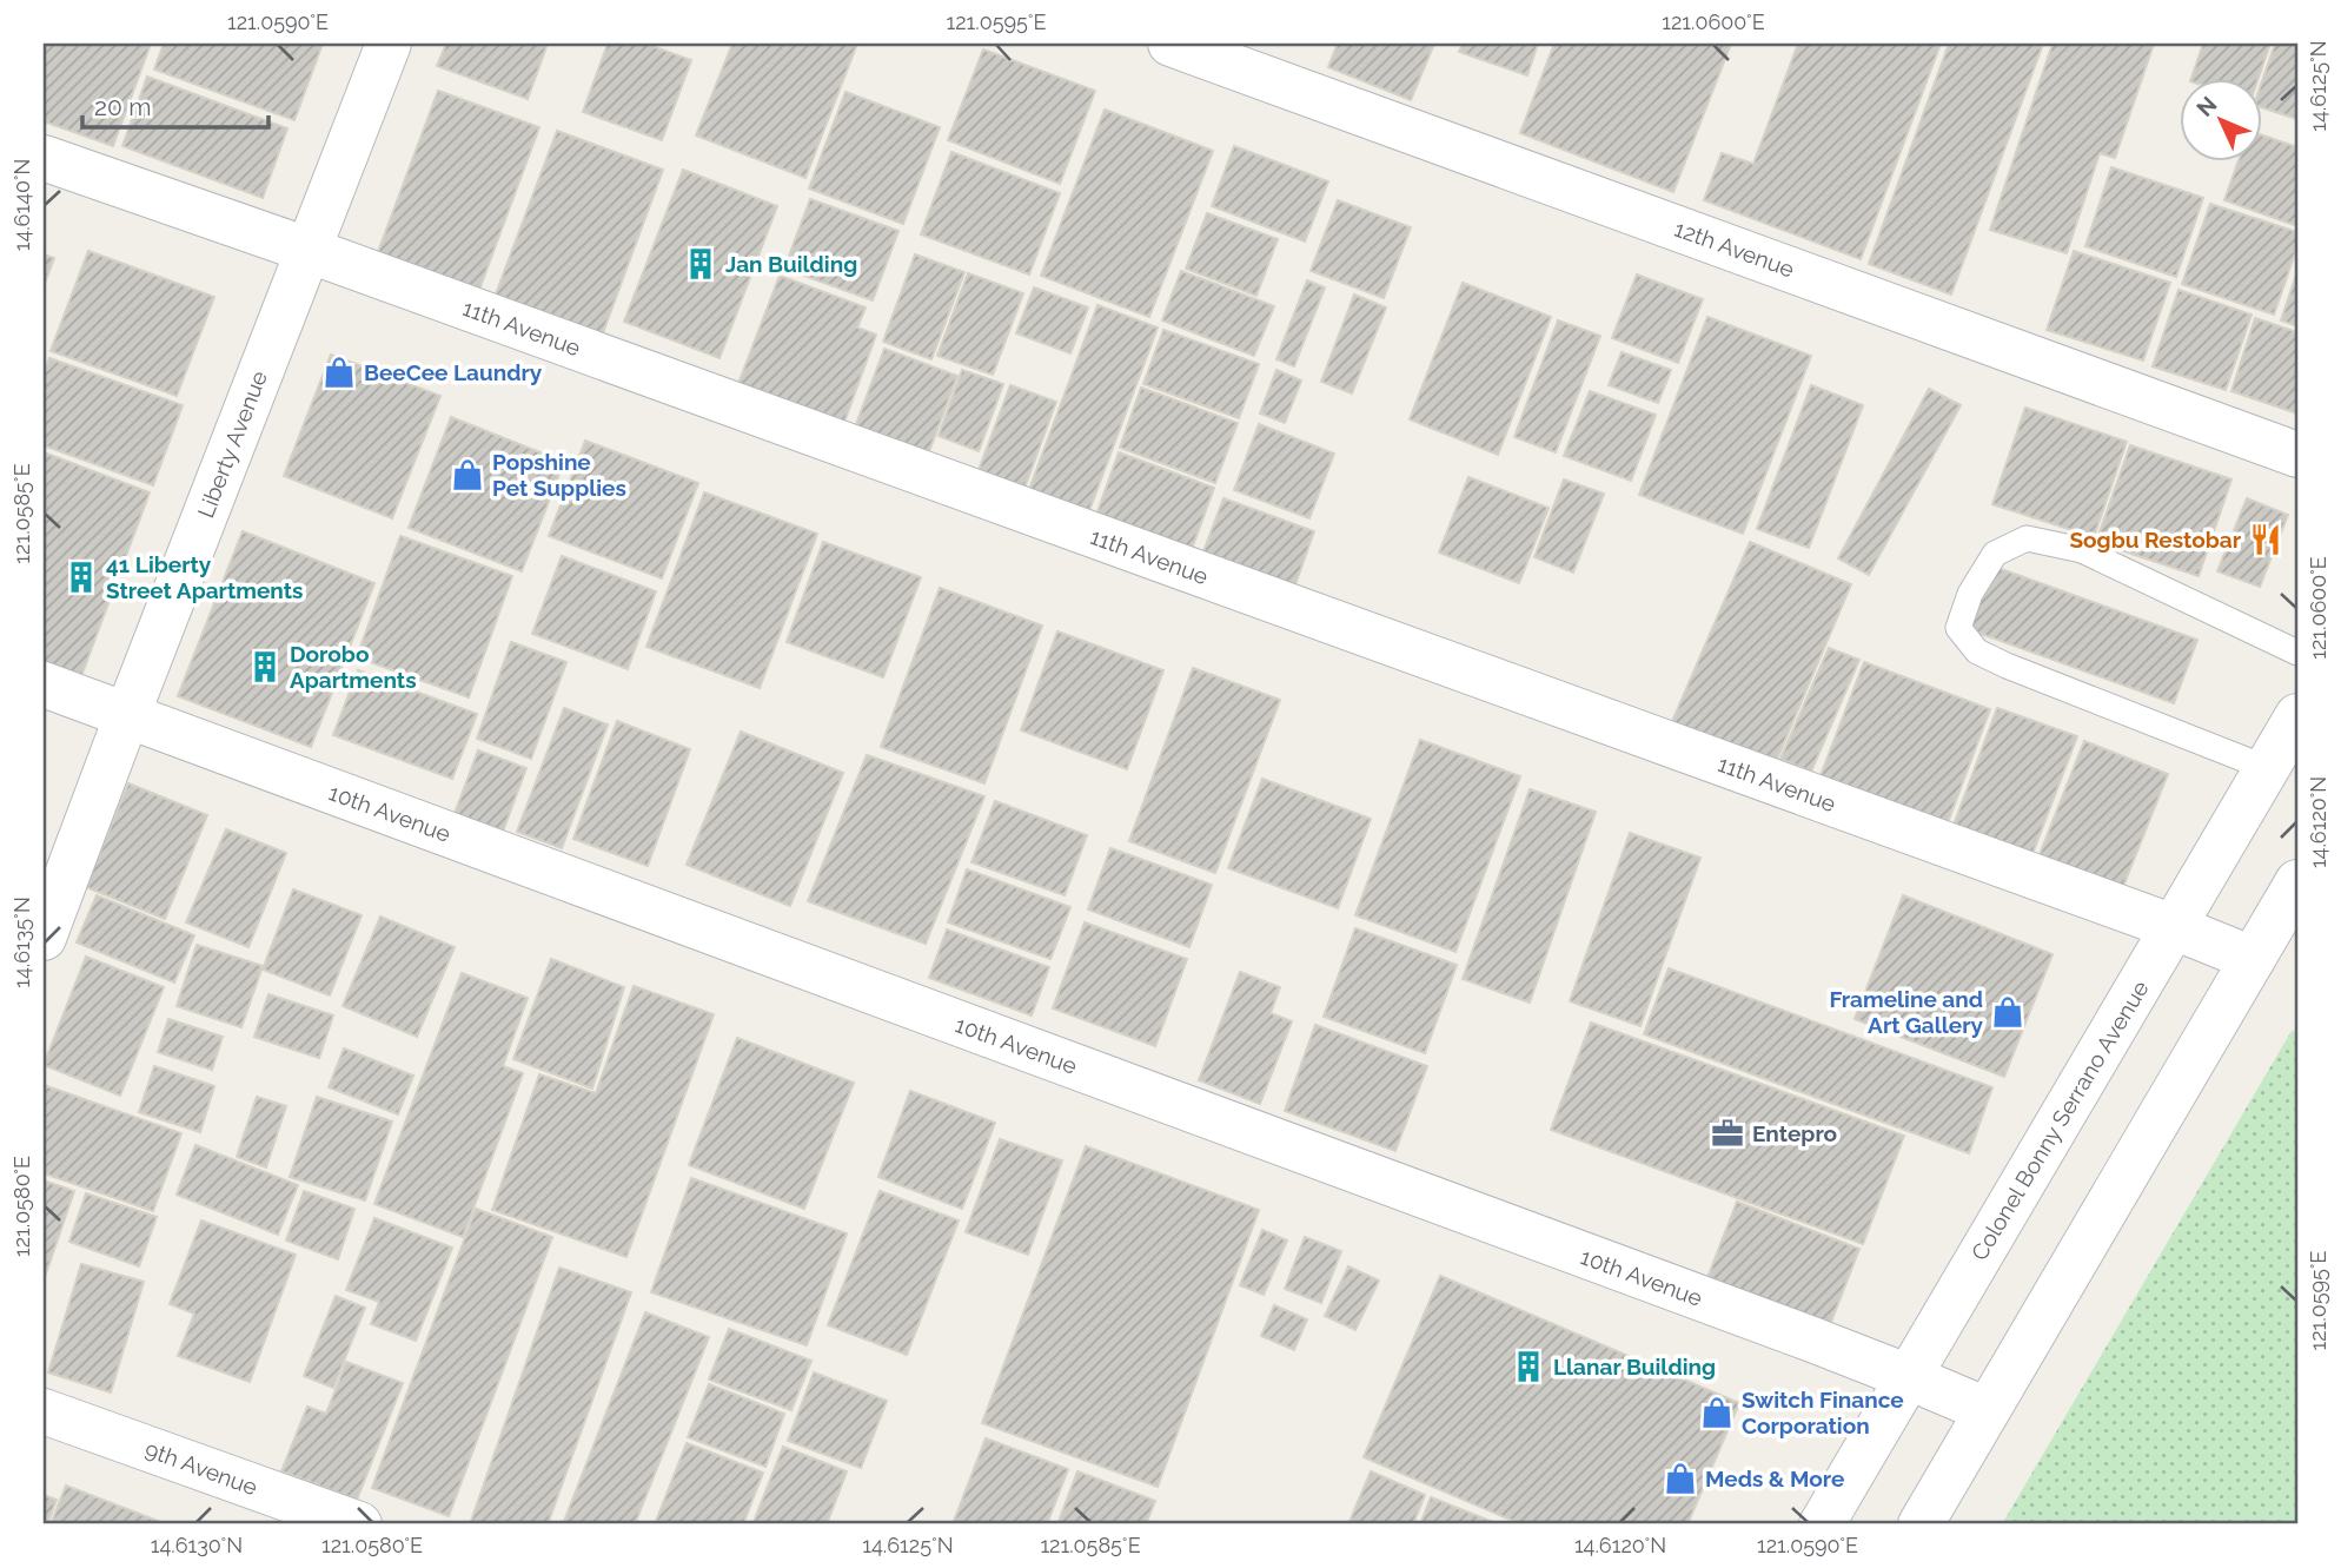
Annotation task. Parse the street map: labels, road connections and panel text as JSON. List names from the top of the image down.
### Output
{
  "streets": {
    "street": [
      "12th Avenue",
      "11th Avenue",
      "Liberty Avenue",
      "10th Avenue",
      "Colonel Bonny Serrano Avenue",
      "9th Avenue"
    ]
  },
  "crossings": [
    ["11th Avenue", "Liberty Avenue"],
    ["11th Avenue", "Colonel Bonny Serrano Avenue"],
    ["Liberty Avenue", "10th Avenue"],
    ["10th Avenue", "Colonel Bonny Serrano Avenue"]
  ],
  "places": {
    "building": [
      "Jan Building",
      "41 Liberty Street Apartments",
      "Dorobo Apartments",
      "Llanar Building"
    ],
    "shop": [
      "BeeCee Laundry",
      "Popshine Pet Supplies",
      "Frameline and Art Gallery",
      "Switch Finance Corporation",
      "Meds & More"
    ],
    "restaurant": ["Sogbu Restobar"],
    "office": ["Entepro"]
  },
  "scale_bar": "20 m",
  "north": "top left",
  "coordinates": [
    "121.0590°E",
    "121.0595°E",
    "121.0600°E",
    "14.6125°N",
    "14.6140°N",
    "121.0585°E",
    "14.6120°N",
    "14.6135°N",
    "121.0580°E",
    "14.6130°N"
  ]
}
